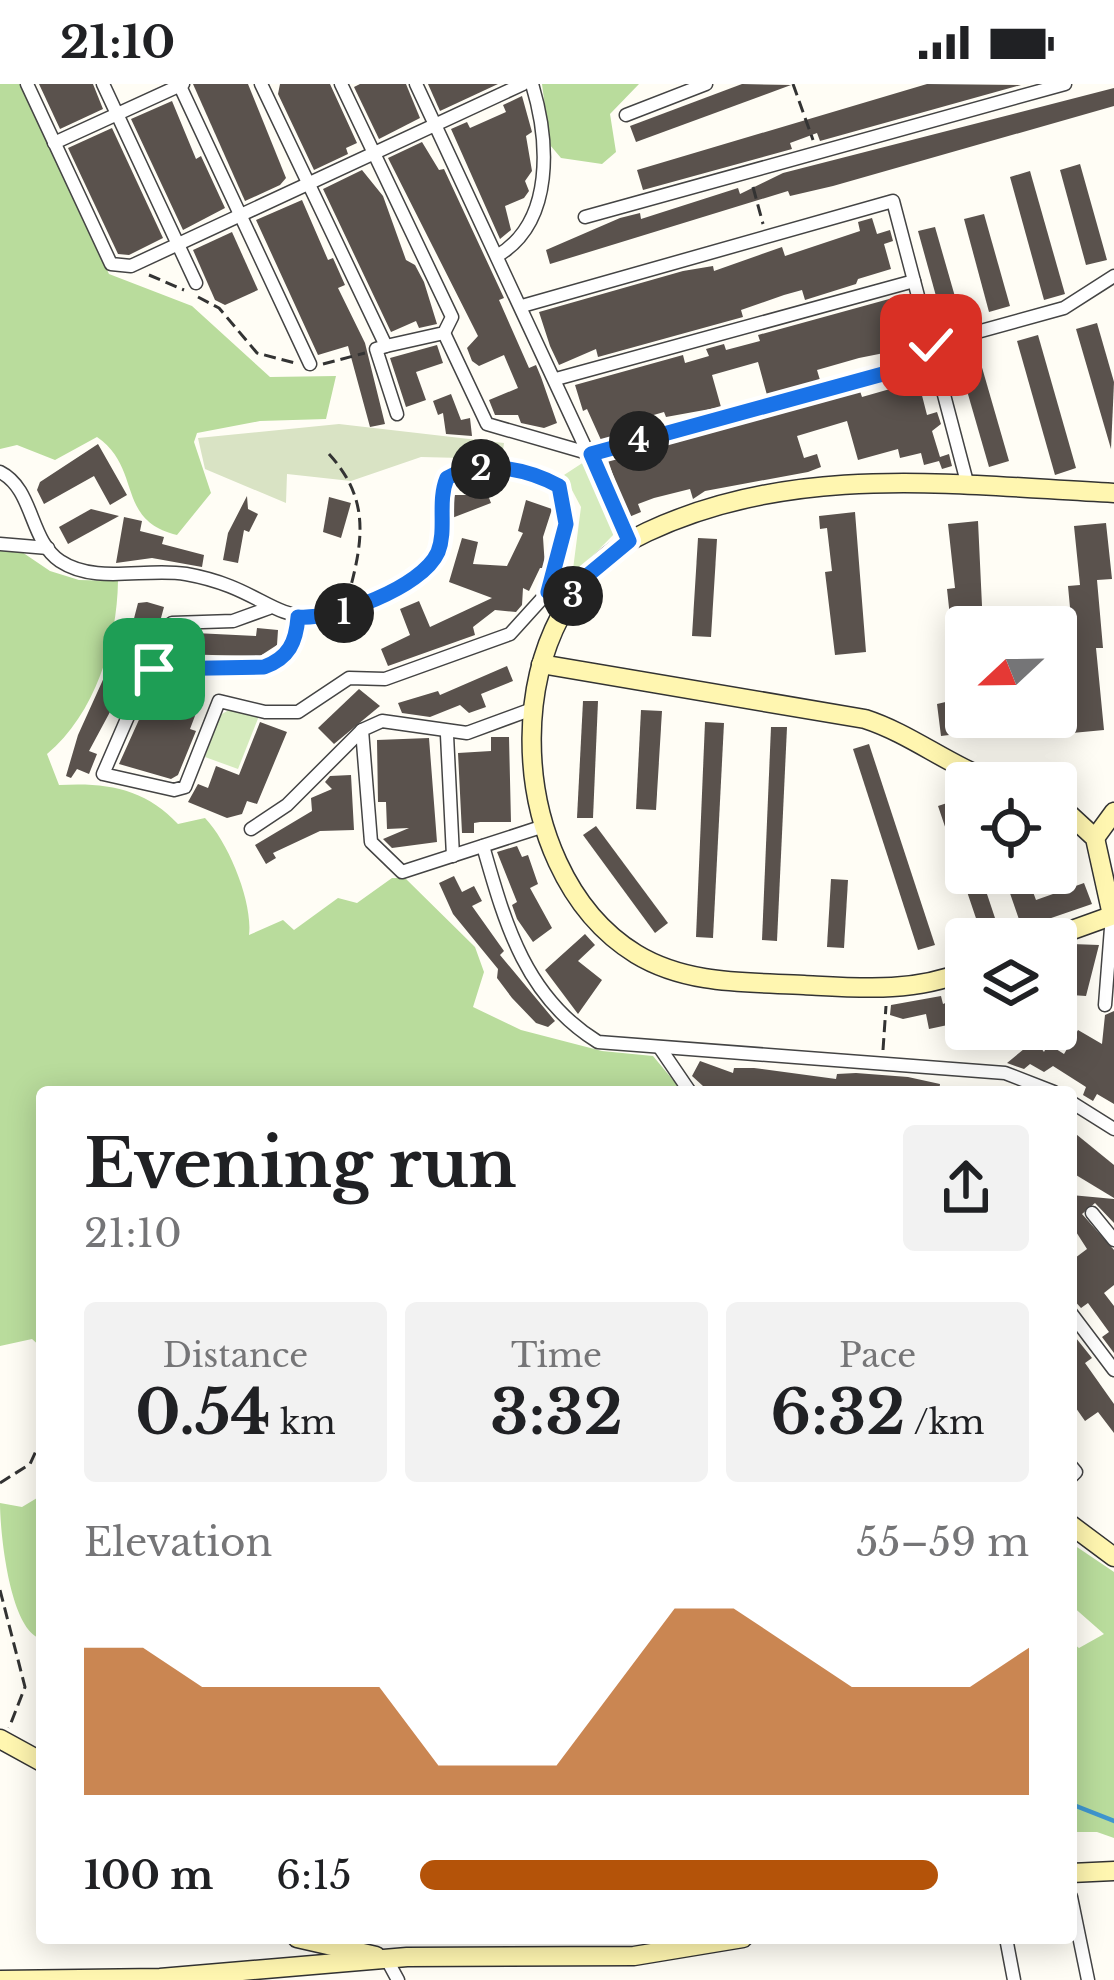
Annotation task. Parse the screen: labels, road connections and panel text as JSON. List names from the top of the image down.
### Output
{
  "north": "left",
  "page": {
    "status": "21:10",
    "pins": [
      "4",
      "2",
      "3",
      "1"
    ],
    "heading": ["Evening run", "21:10"],
    "stats": [
      ["Distance", "0.54 km"],
      ["Time", "3:32"],
      ["Pace", "6:32 /km"]
    ],
    "chart": ["Elevation", "55–59 m"],
    "list": [
      {
        "name": "100 m",
        "note": "6:15"
      }
    ]
  }
}
